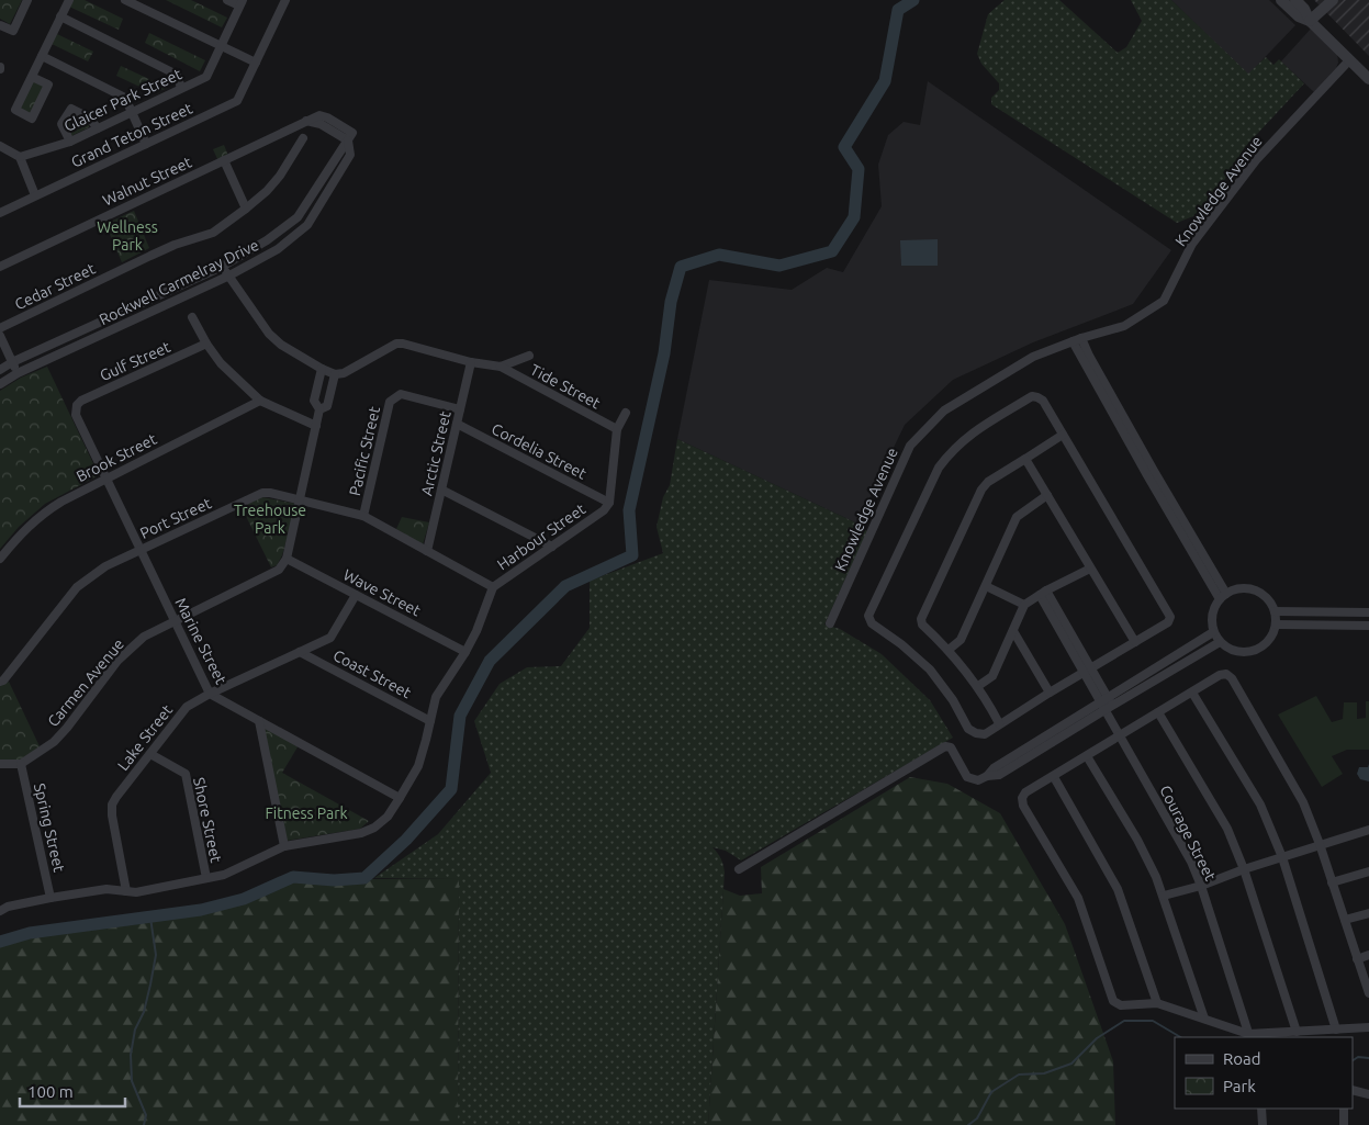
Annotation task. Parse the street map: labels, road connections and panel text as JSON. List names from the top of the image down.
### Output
{
  "streets": {
    "street": [
      "Glaicer Park Street",
      "Grand Teton Street",
      "Walnut Street",
      "Knowledge Avenue",
      "Rockwell Carmelray Drive",
      "Cedar Street",
      "Gulf Street",
      "Tide Street",
      "Pacific Street",
      "Cordelia Street",
      "Arctic Street",
      "Brook Street",
      "Port Street",
      "Harbour Street",
      "Wave Street",
      "Marine Street",
      "Coast Street",
      "Carmen Avenue",
      "Lake Street",
      "Shore Street",
      "Spring Street",
      "Courage Street"
    ]
  },
  "crossings": [
    ["Walnut Street", "Rockwell Carmelray Drive"],
    ["Gulf Street", "Marine Street"],
    ["Pacific Street", "Arctic Street"],
    ["Pacific Street", "Port Street"],
    ["Cordelia Street", "Arctic Street"],
    ["Cordelia Street", "Harbour Street"],
    ["Arctic Street", "Port Street"],
    ["Brook Street", "Marine Street"],
    ["Port Street", "Harbour Street"],
    ["Port Street", "Marine Street"],
    ["Harbour Street", "Wave Street"],
    ["Harbour Street", "Marine Street"],
    ["Harbour Street", "Coast Street"],
    ["Harbour Street", "Lake Street"],
    ["Harbour Street", "Shore Street"],
    ["Harbour Street", "Spring Street"],
    ["Wave Street", "Carmen Avenue"],
    ["Wave Street", "Lake Street"],
    ["Marine Street", "Carmen Avenue"],
    ["Marine Street", "Lake Street"],
    ["Coast Street", "Lake Street"],
    ["Carmen Avenue", "Spring Street"],
    ["Lake Street", "Shore Street"]
  ],
  "parks": ["Wellness Park", "Treehouse Park", "Fitness Park"],
  "legend": ["Road", "Park"],
  "scale_bar": "100 m"
}
